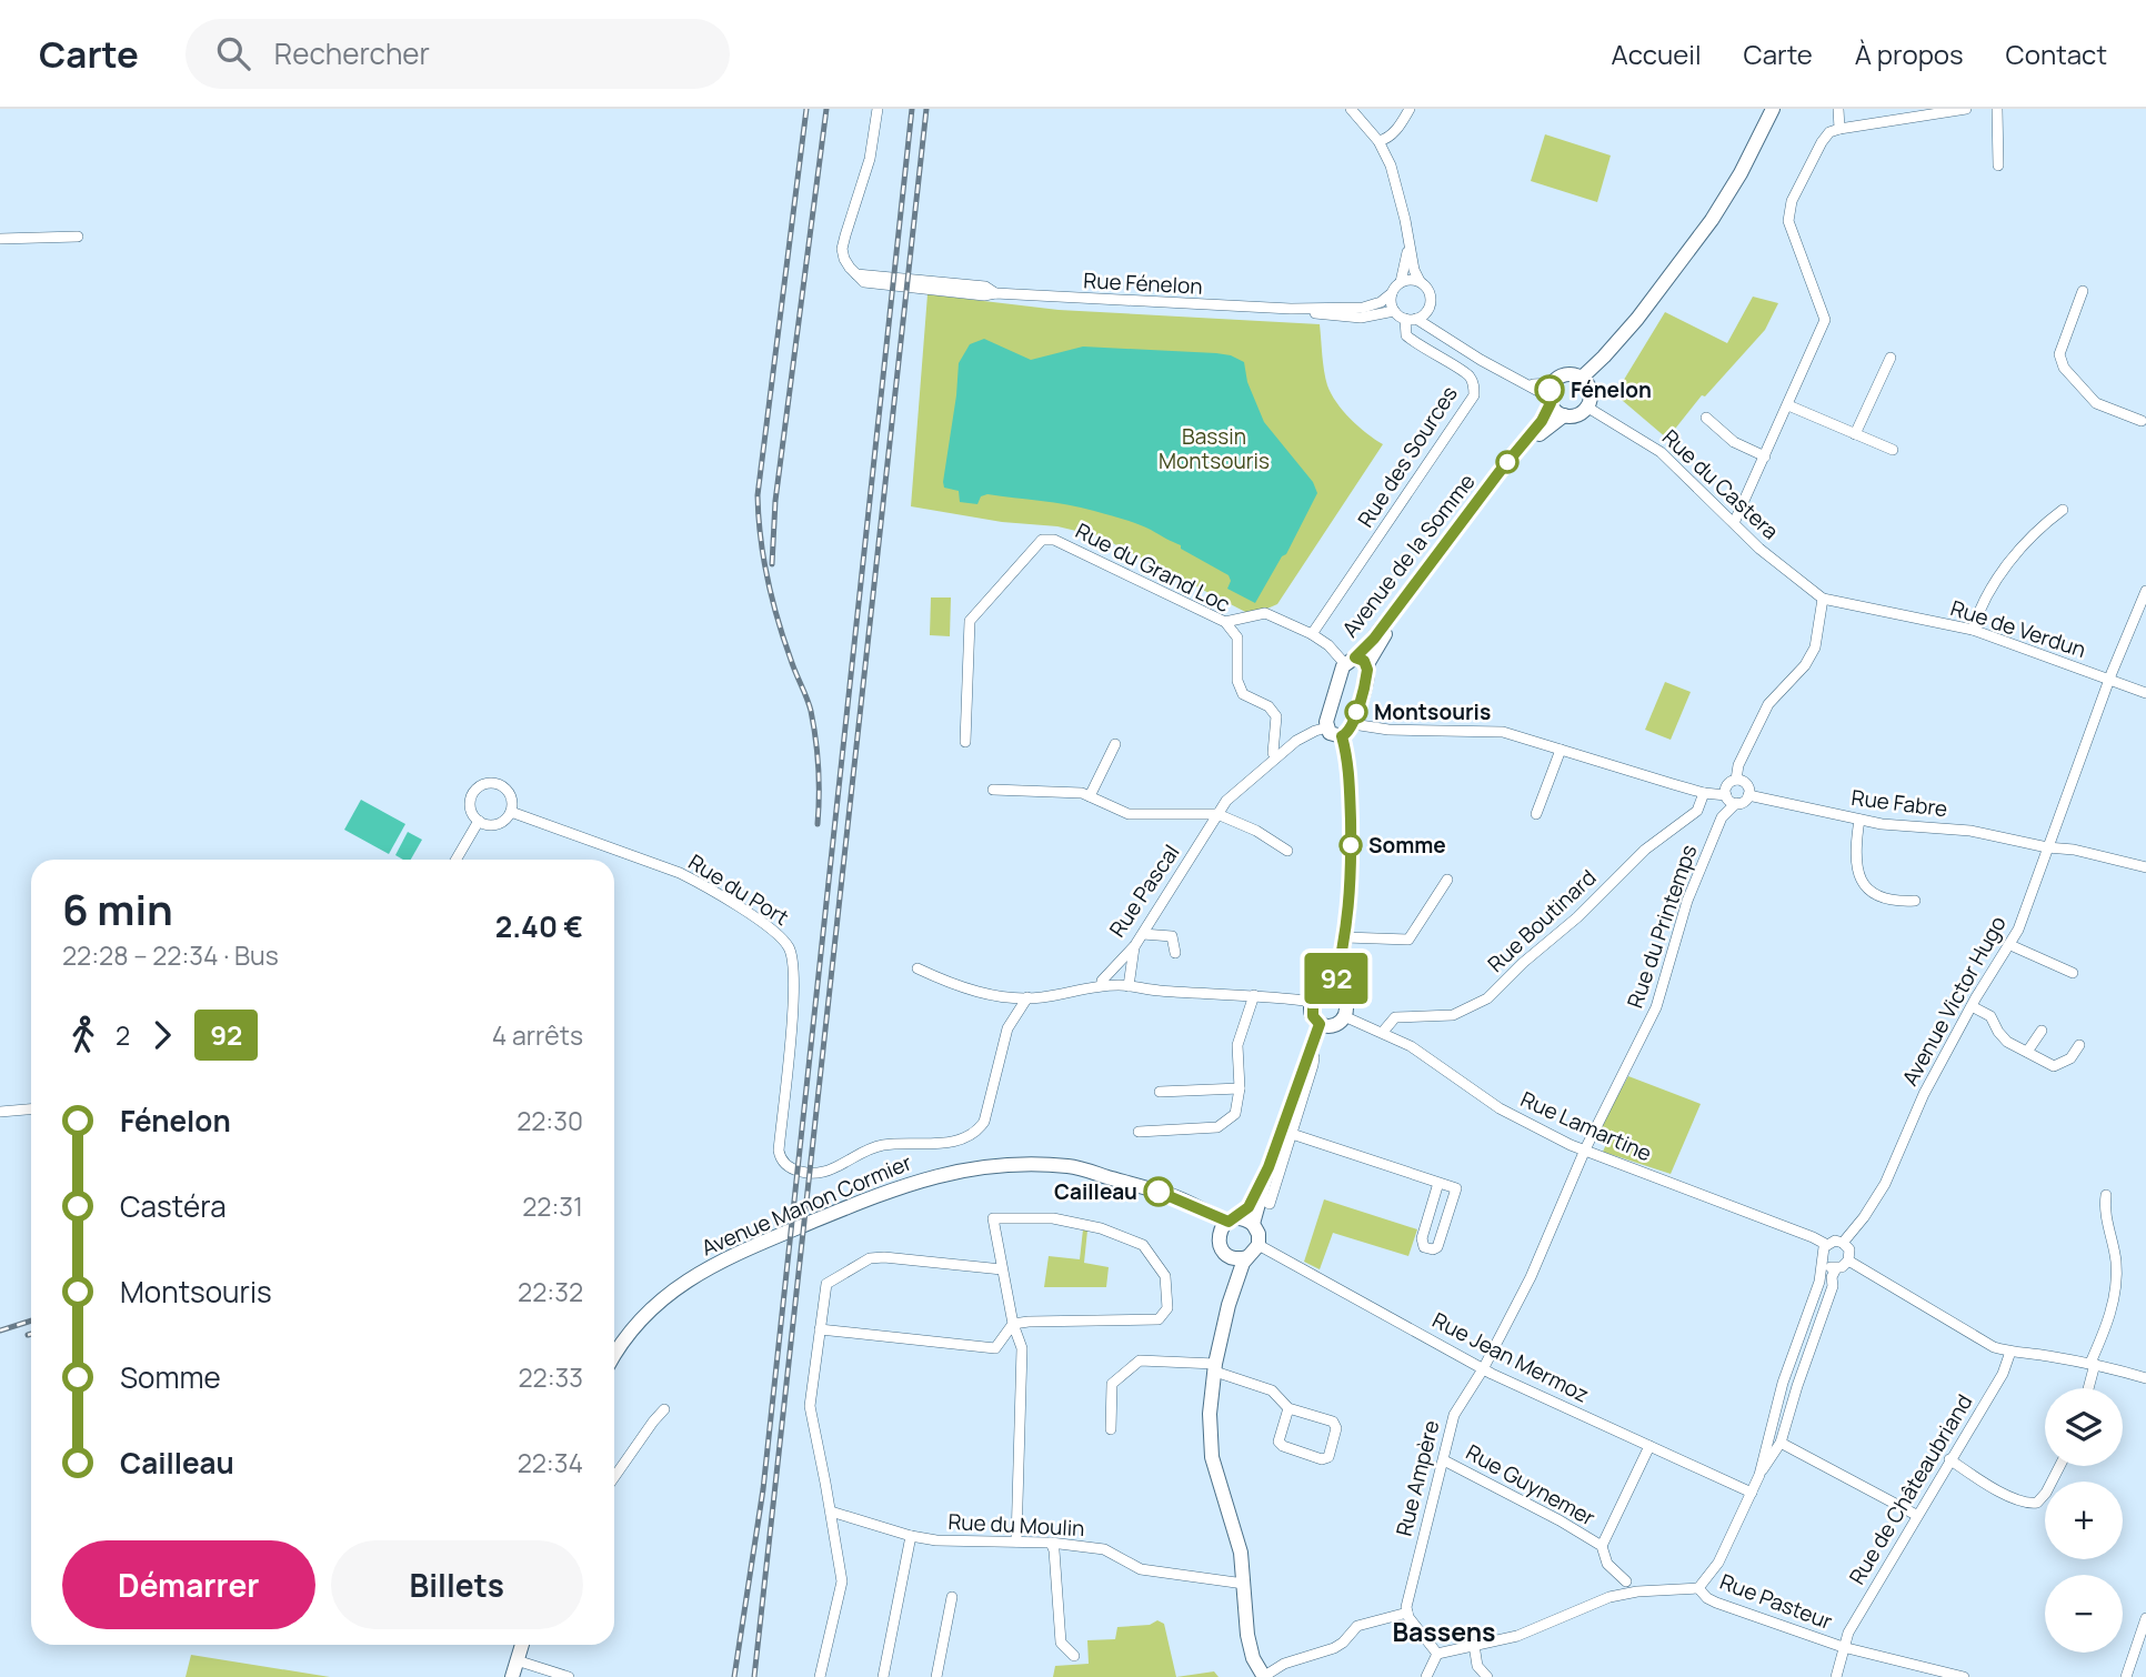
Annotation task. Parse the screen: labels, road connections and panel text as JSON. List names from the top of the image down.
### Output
{
  "streets": {
    "street": [
      "Rue Fénelon",
      "Rue des Sources",
      "Rue du Castera",
      "Avenue de la Somme",
      "Rue du Grand Loc",
      "Rue de Verdun",
      "Rue Fabre",
      "Rue du Port",
      "Rue Pascal",
      "Rue Boutinard",
      "Rue du Printemps",
      "Avenue Victor Hugo",
      "Rue Lamartine",
      "Avenue Manon Cormier",
      "Rue Jean Mermoz",
      "Rue Ampère",
      "Rue Guynemer",
      "Rue de Châteaubriand",
      "Rue du Moulin",
      "Rue Pasteur"
    ]
  },
  "crossings": [
    ["Rue Fénelon", "Rue des Sources"],
    ["Rue du Castera", "Avenue de la Somme"],
    ["Rue du Castera", "Rue de Verdun"],
    ["Rue du Grand Loc", "Rue Pascal"],
    ["Rue de Verdun", "Avenue Victor Hugo"],
    ["Rue Fabre", "Rue du Printemps"],
    ["Rue Fabre", "Avenue Victor Hugo"],
    ["Rue Boutinard", "Rue Lamartine"],
    ["Rue du Printemps", "Rue Lamartine"],
    ["Rue du Printemps", "Rue Ampère"],
    ["Avenue Victor Hugo", "Rue Lamartine"],
    ["Rue Lamartine", "Rue Ampère"],
    ["Avenue Manon Cormier", "Rue Jean Mermoz"],
    ["Rue Jean Mermoz", "Rue Ampère"],
    ["Rue Ampère", "Rue Guynemer"],
    ["Rue de Châteaubriand", "Rue Pasteur"]
  ],
  "districts": ["Bassens"],
  "parks": ["Bassin Montsouris"],
  "places": [
    "Fénelon",
    "Montsouris",
    "Somme",
    "Cailleau"
  ],
  "lines": ["bus line 92"],
  "page": {
    "header": "Carte",
    "search": "Rechercher",
    "nav": [
      "Accueil",
      "Carte",
      "À propos",
      "Contact"
    ],
    "on_map": "92",
    "heading": ["6 min", "22:28 – 22:34 · Bus", "2.40 €"],
    "legs": ["2", "92", "4 arrêts"],
    "list": [
      {
        "name": "Fénelon",
        "value": "22:30"
      },
      {
        "name": "Castéra",
        "value": "22:31"
      },
      {
        "name": "Montsouris",
        "value": "22:32"
      },
      {
        "name": "Somme",
        "value": "22:33"
      },
      {
        "name": "Cailleau",
        "value": "22:34"
      }
    ],
    "map_buttons": ["+", "−"],
    "buttons": ["Démarrer", "Billets"]
  }
}
